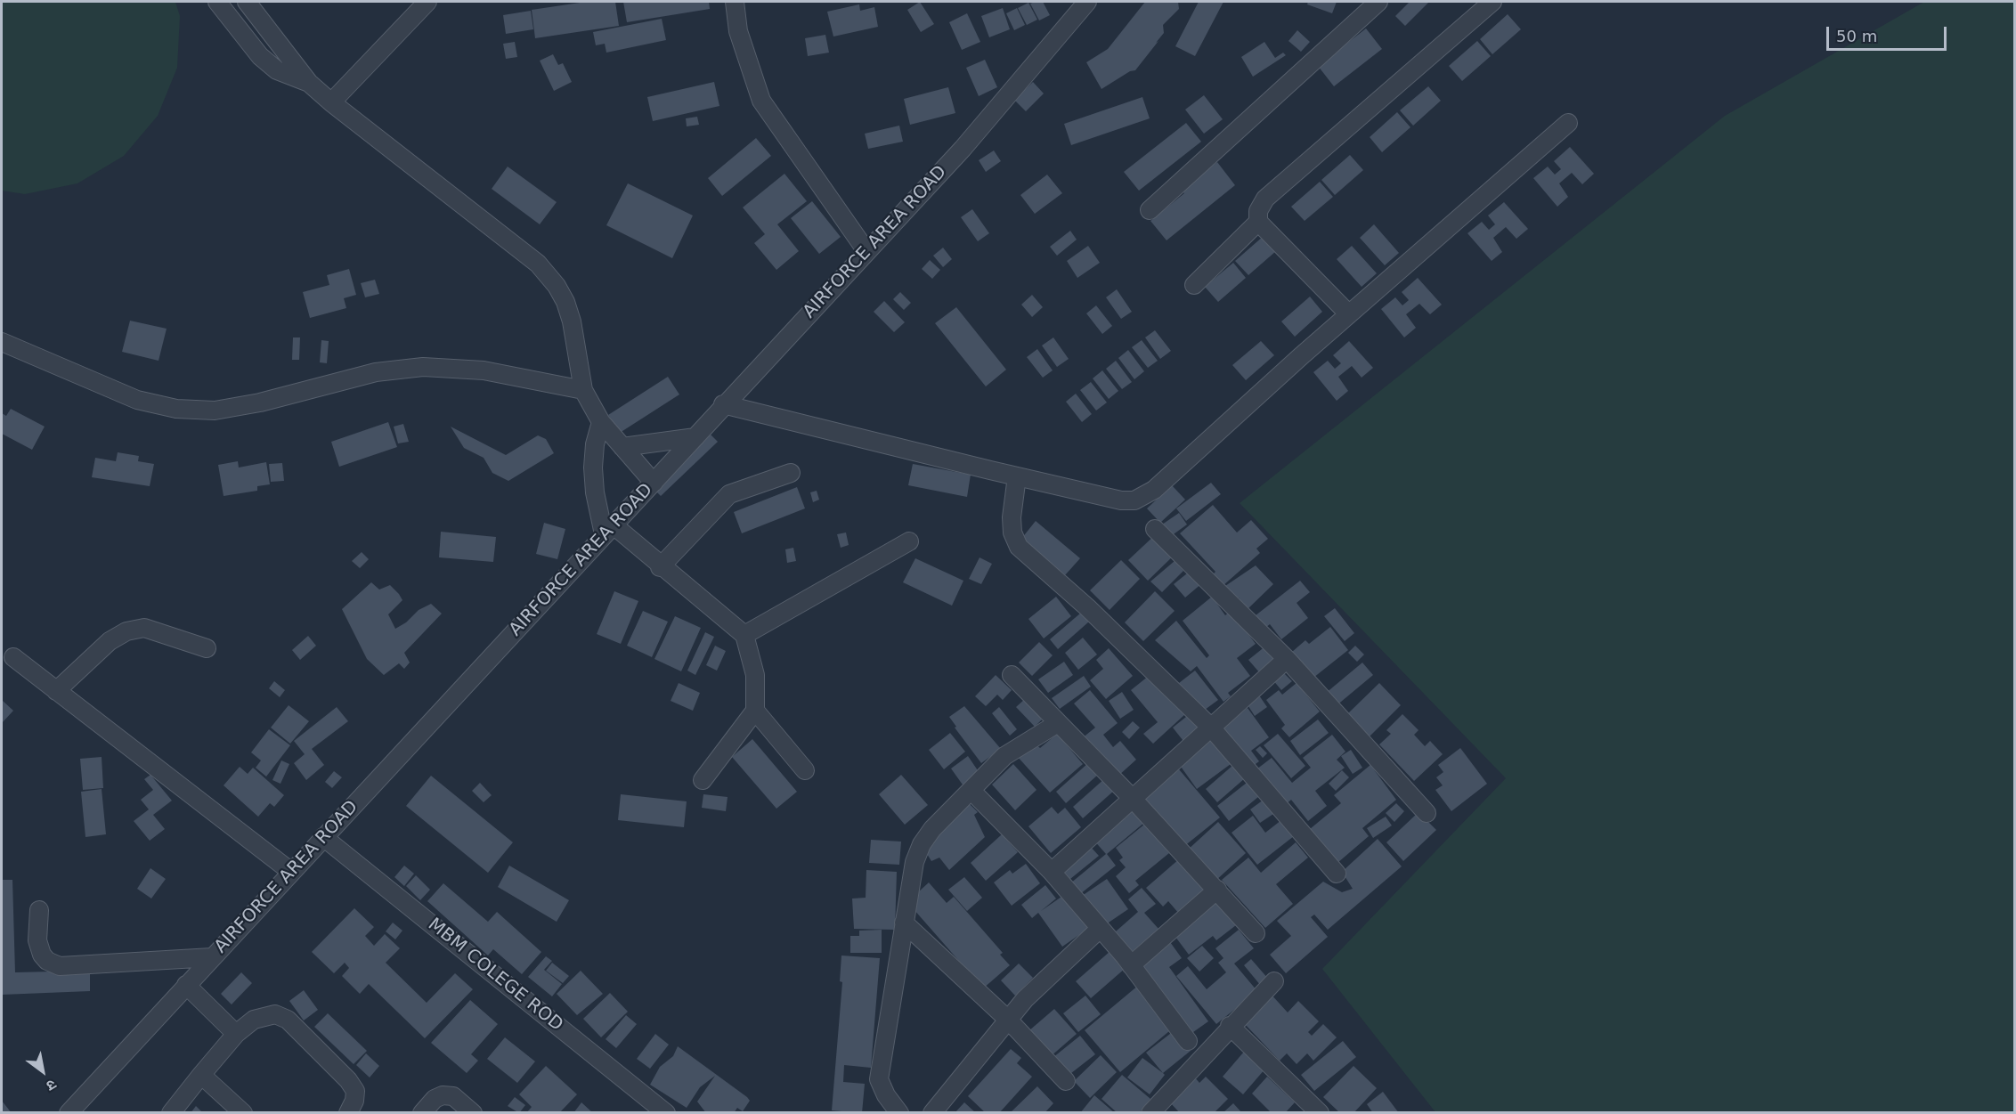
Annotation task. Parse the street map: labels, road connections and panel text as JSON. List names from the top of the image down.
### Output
{
  "streets": {
    "street": ["AIRFORCE AREA ROAD", "MBM COLEGE ROD"]
  },
  "crossings": [
    ["AIRFORCE AREA ROAD", "MBM COLEGE ROD"]
  ],
  "scale_bar": "50 m",
  "north": "bottom right"
}
